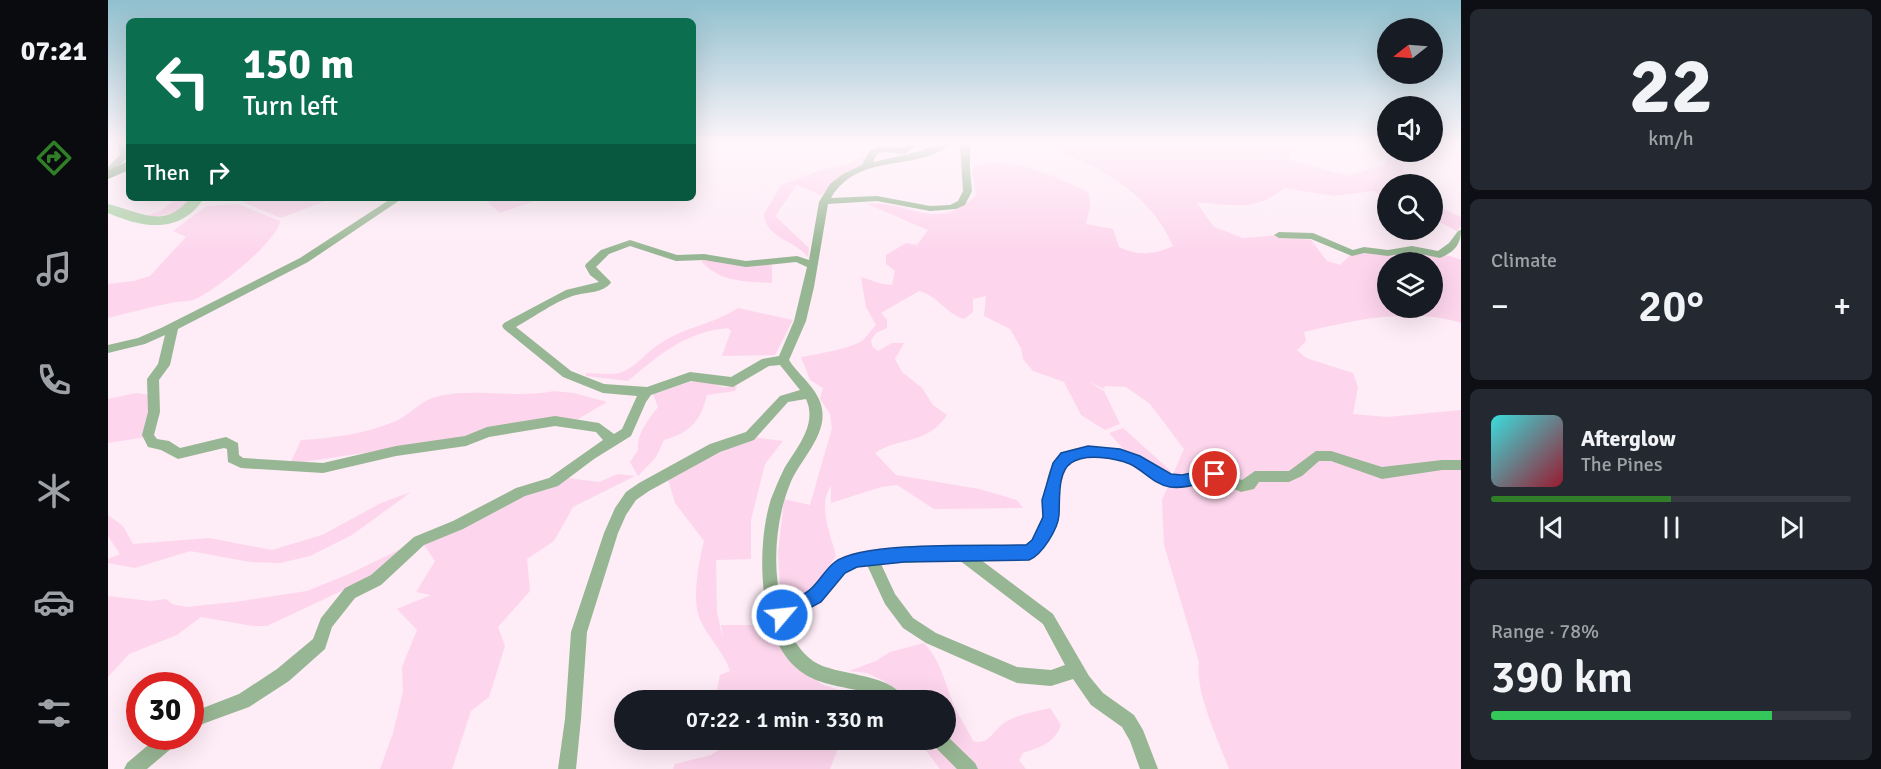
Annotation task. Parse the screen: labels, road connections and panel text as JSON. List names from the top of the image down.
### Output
{
  "north": "left",
  "page": {
    "tabs": "07:21",
    "tile": [
      ["22", "km/h"],
      "Climate",
      ["Range · 78%", "390 km"]
    ],
    "turn": ["150 m", "Turn left"],
    "then": "Then",
    "heat": ["−", "20°", "+"],
    "song": ["Afterglow", "The Pines"],
    "limit": "30",
    "trip": "07:22 · 1 min · 330 m"
  }
}
